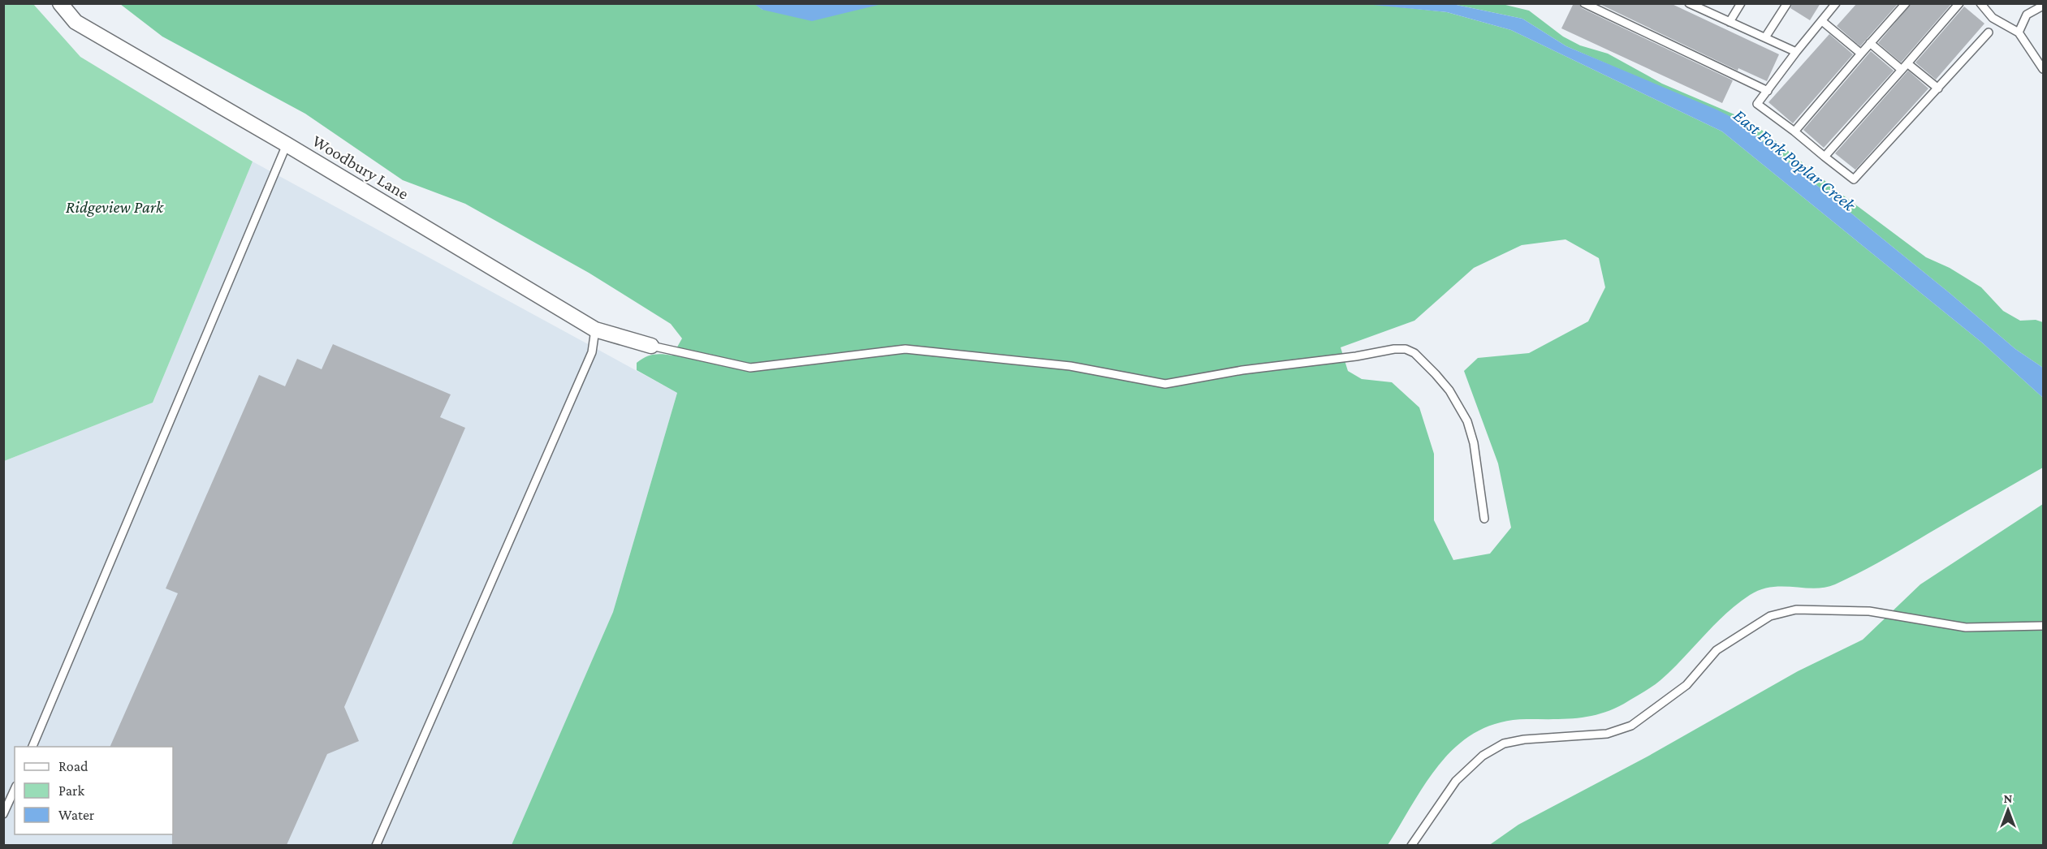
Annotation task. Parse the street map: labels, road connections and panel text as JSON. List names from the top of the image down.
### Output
{
  "streets": {
    "street": ["Woodbury Lane"]
  },
  "water": ["East Fork Poplar Creek"],
  "parks": ["Ridgeview Park"],
  "legend": ["Road", "Park", "Water"],
  "north": "top"
}
